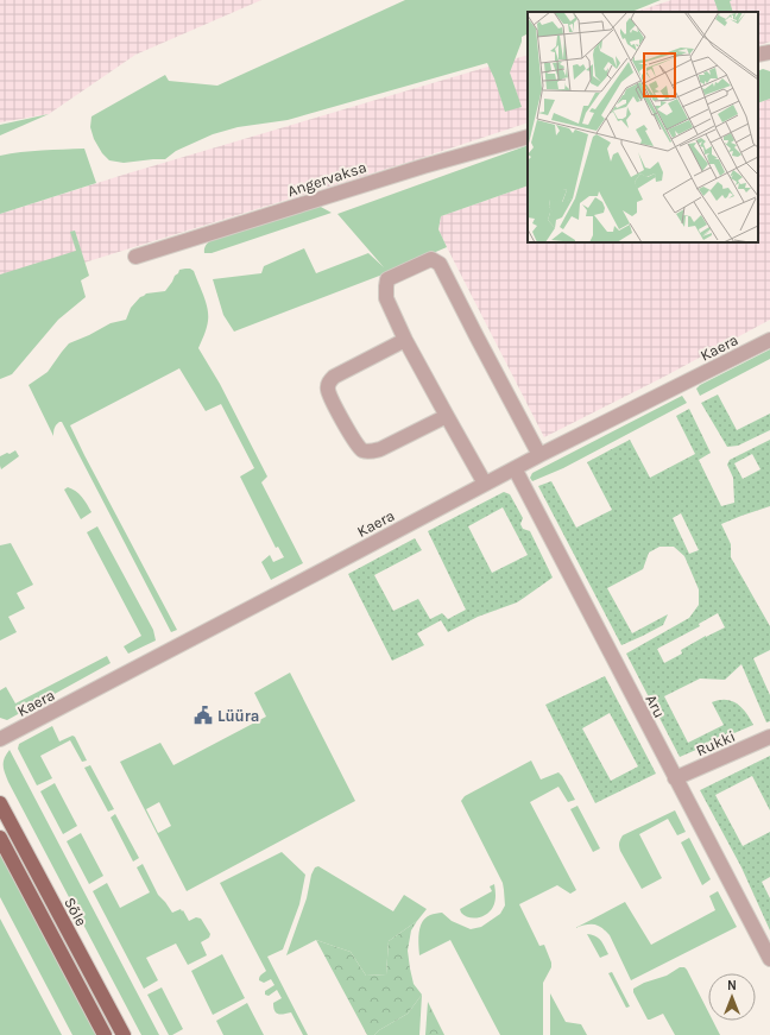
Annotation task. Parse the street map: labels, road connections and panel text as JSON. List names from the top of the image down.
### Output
{
  "streets": {
    "main road": ["Sõle"],
    "street": [
      "Angervaksa",
      "Kaera",
      "Aru",
      "Rukki"
    ]
  },
  "crossings": [
    ["Kaera", "Aru"],
    ["Aru", "Rukki"]
  ],
  "places": {
    "public building": ["Lüüra"]
  },
  "north": "top"
}
